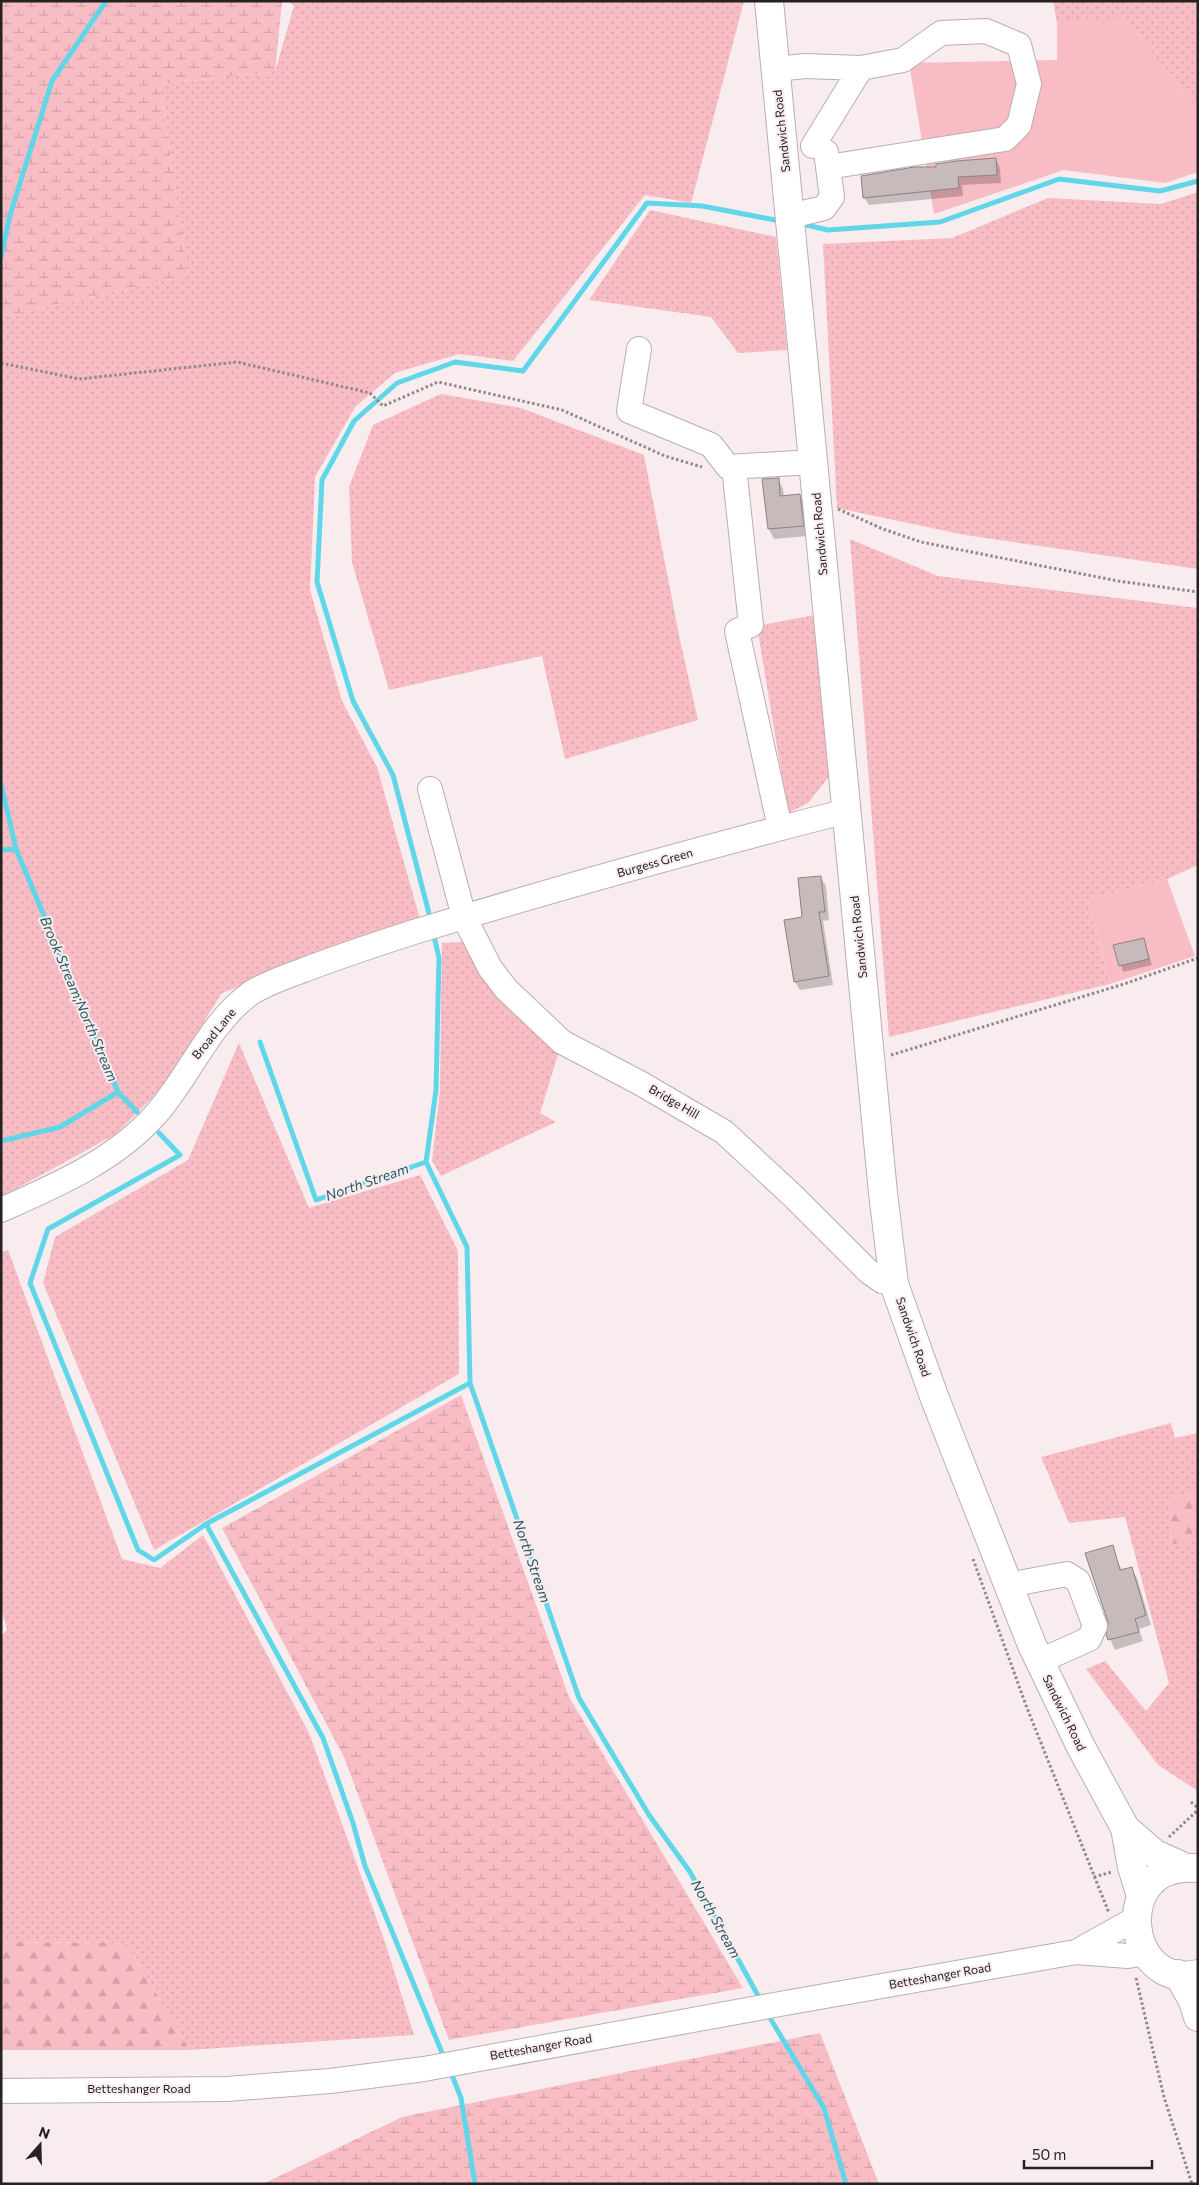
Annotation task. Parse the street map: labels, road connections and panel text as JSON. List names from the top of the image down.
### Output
{
  "streets": {
    "main road": ["Sandwich Road"],
    "street": [
      "Burgess Green",
      "Broad Lane",
      "Bridge Hill",
      "Betteshanger Road"
    ]
  },
  "crossings": [
    ["Sandwich Road", "Burgess Green"],
    ["Sandwich Road", "Bridge Hill"],
    ["Sandwich Road", "Betteshanger Road"],
    ["Burgess Green", "Broad Lane"],
    ["Burgess Green", "Bridge Hill"],
    ["Broad Lane", "Bridge Hill"]
  ],
  "water": ["Brook Stream;North Stream", "North Stream"],
  "scale_bar": "50 m",
  "north": "top"
}
